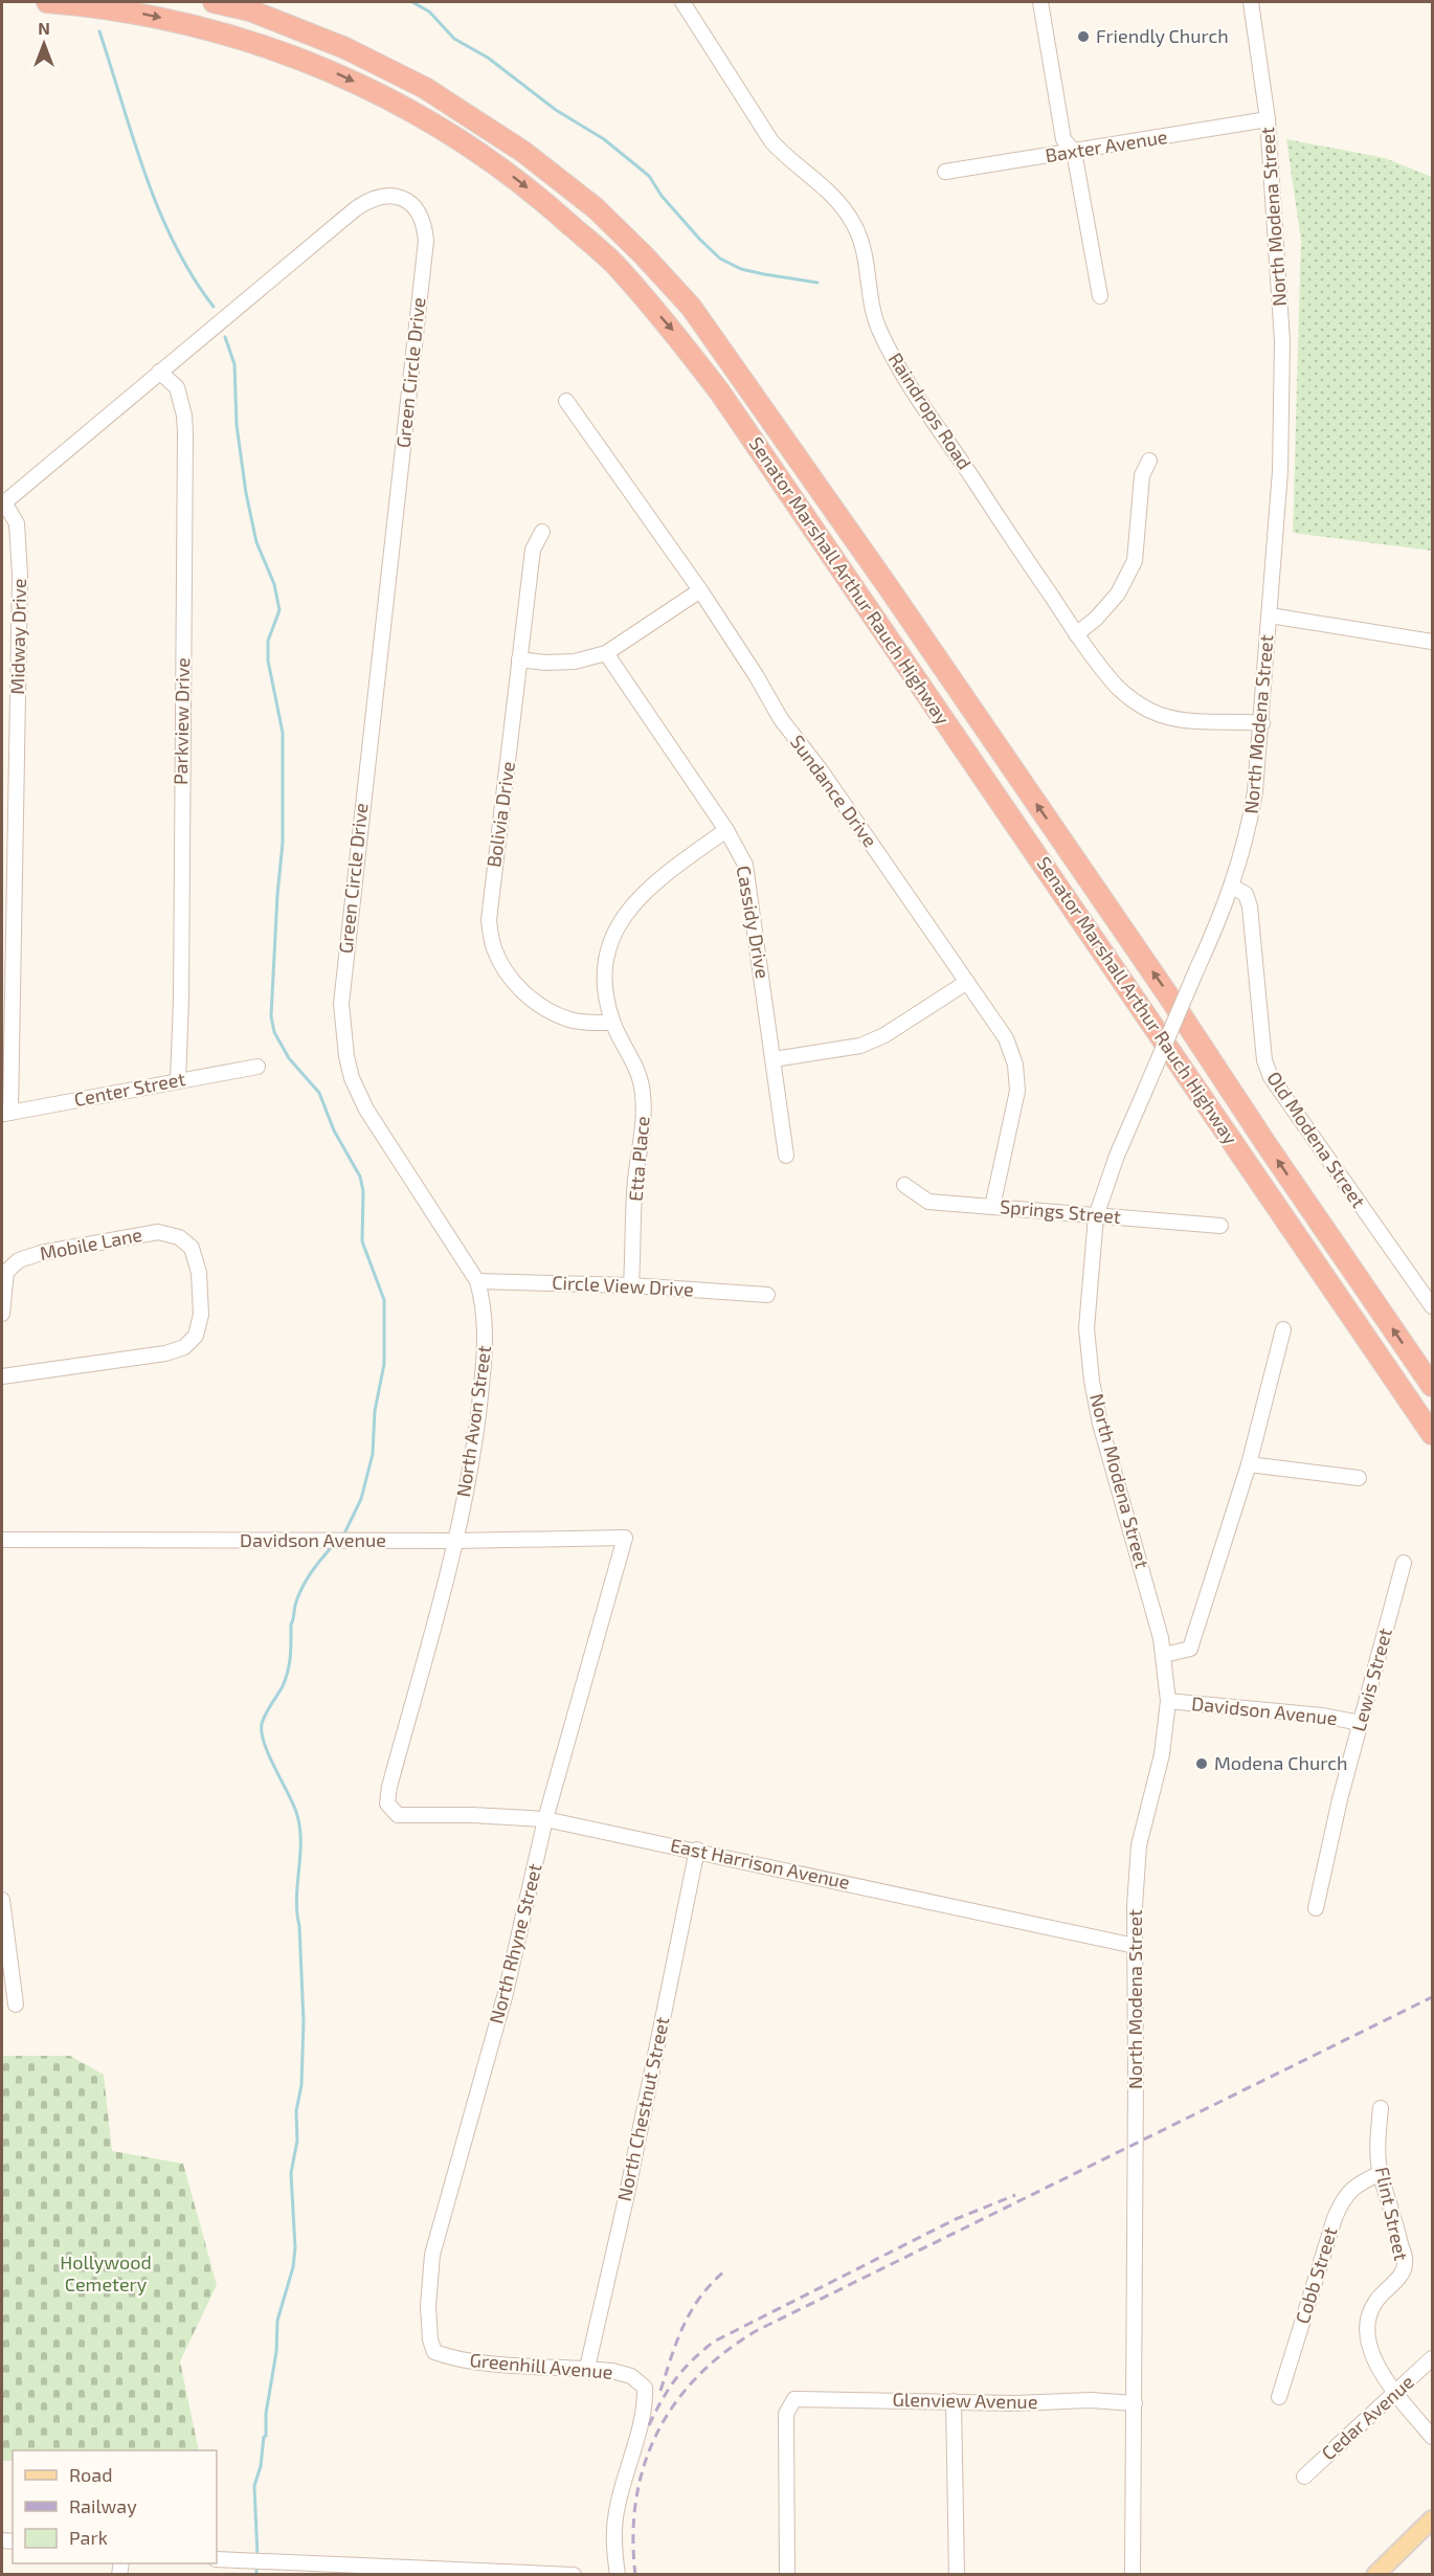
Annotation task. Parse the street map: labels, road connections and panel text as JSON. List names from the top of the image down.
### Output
{
  "streets": {
    "highway": ["Senator Marshall Arthur Rauch Highway"],
    "street": [
      "Baxter Avenue",
      "North Modena Street",
      "Green Circle Drive",
      "Raindrops Road",
      "Midway Drive",
      "Parkview Drive",
      "Sundance Drive",
      "Bolivia Drive",
      "Cassidy Drive",
      "Center Street",
      "Old Modena Street",
      "Etta Place",
      "Springs Street",
      "Mobile Lane",
      "Circle View Drive",
      "North Avon Street",
      "Davidson Avenue",
      "Lewis Street",
      "East Harrison Avenue",
      "North Rhyne Street",
      "North Chestnut Street",
      "Flint Street",
      "Cobb Street",
      "Greenhill Avenue",
      "Glenview Avenue",
      "Cedar Avenue"
    ]
  },
  "crossings": [
    ["Baxter Avenue", "North Modena Street"],
    ["North Modena Street", "Raindrops Road"],
    ["North Modena Street", "Old Modena Street"],
    ["North Modena Street", "Springs Street"],
    ["North Modena Street", "Davidson Avenue"],
    ["North Modena Street", "East Harrison Avenue"],
    ["North Modena Street", "Glenview Avenue"],
    ["Green Circle Drive", "Midway Drive"],
    ["Green Circle Drive", "Parkview Drive"],
    ["Green Circle Drive", "North Avon Street"],
    ["Midway Drive", "Center Street"],
    ["Parkview Drive", "Center Street"],
    ["Sundance Drive", "Springs Street"],
    ["Bolivia Drive", "Etta Place"],
    ["Cassidy Drive", "Etta Place"],
    ["Etta Place", "Circle View Drive"],
    ["Circle View Drive", "North Avon Street"],
    ["North Avon Street", "Davidson Avenue"],
    ["North Avon Street", "East Harrison Avenue"],
    ["Davidson Avenue", "Lewis Street"],
    ["Davidson Avenue", "North Rhyne Street"],
    ["East Harrison Avenue", "North Rhyne Street"],
    ["East Harrison Avenue", "North Chestnut Street"],
    ["North Rhyne Street", "Greenhill Avenue"],
    ["North Chestnut Street", "Greenhill Avenue"],
    ["Flint Street", "Cobb Street"],
    ["Flint Street", "Cedar Avenue"]
  ],
  "parks": ["Hollywood Cemetery"],
  "places": ["Friendly Church", "Modena Church"],
  "legend": ["Road", "Railway", "Park"],
  "north": "top"
}
